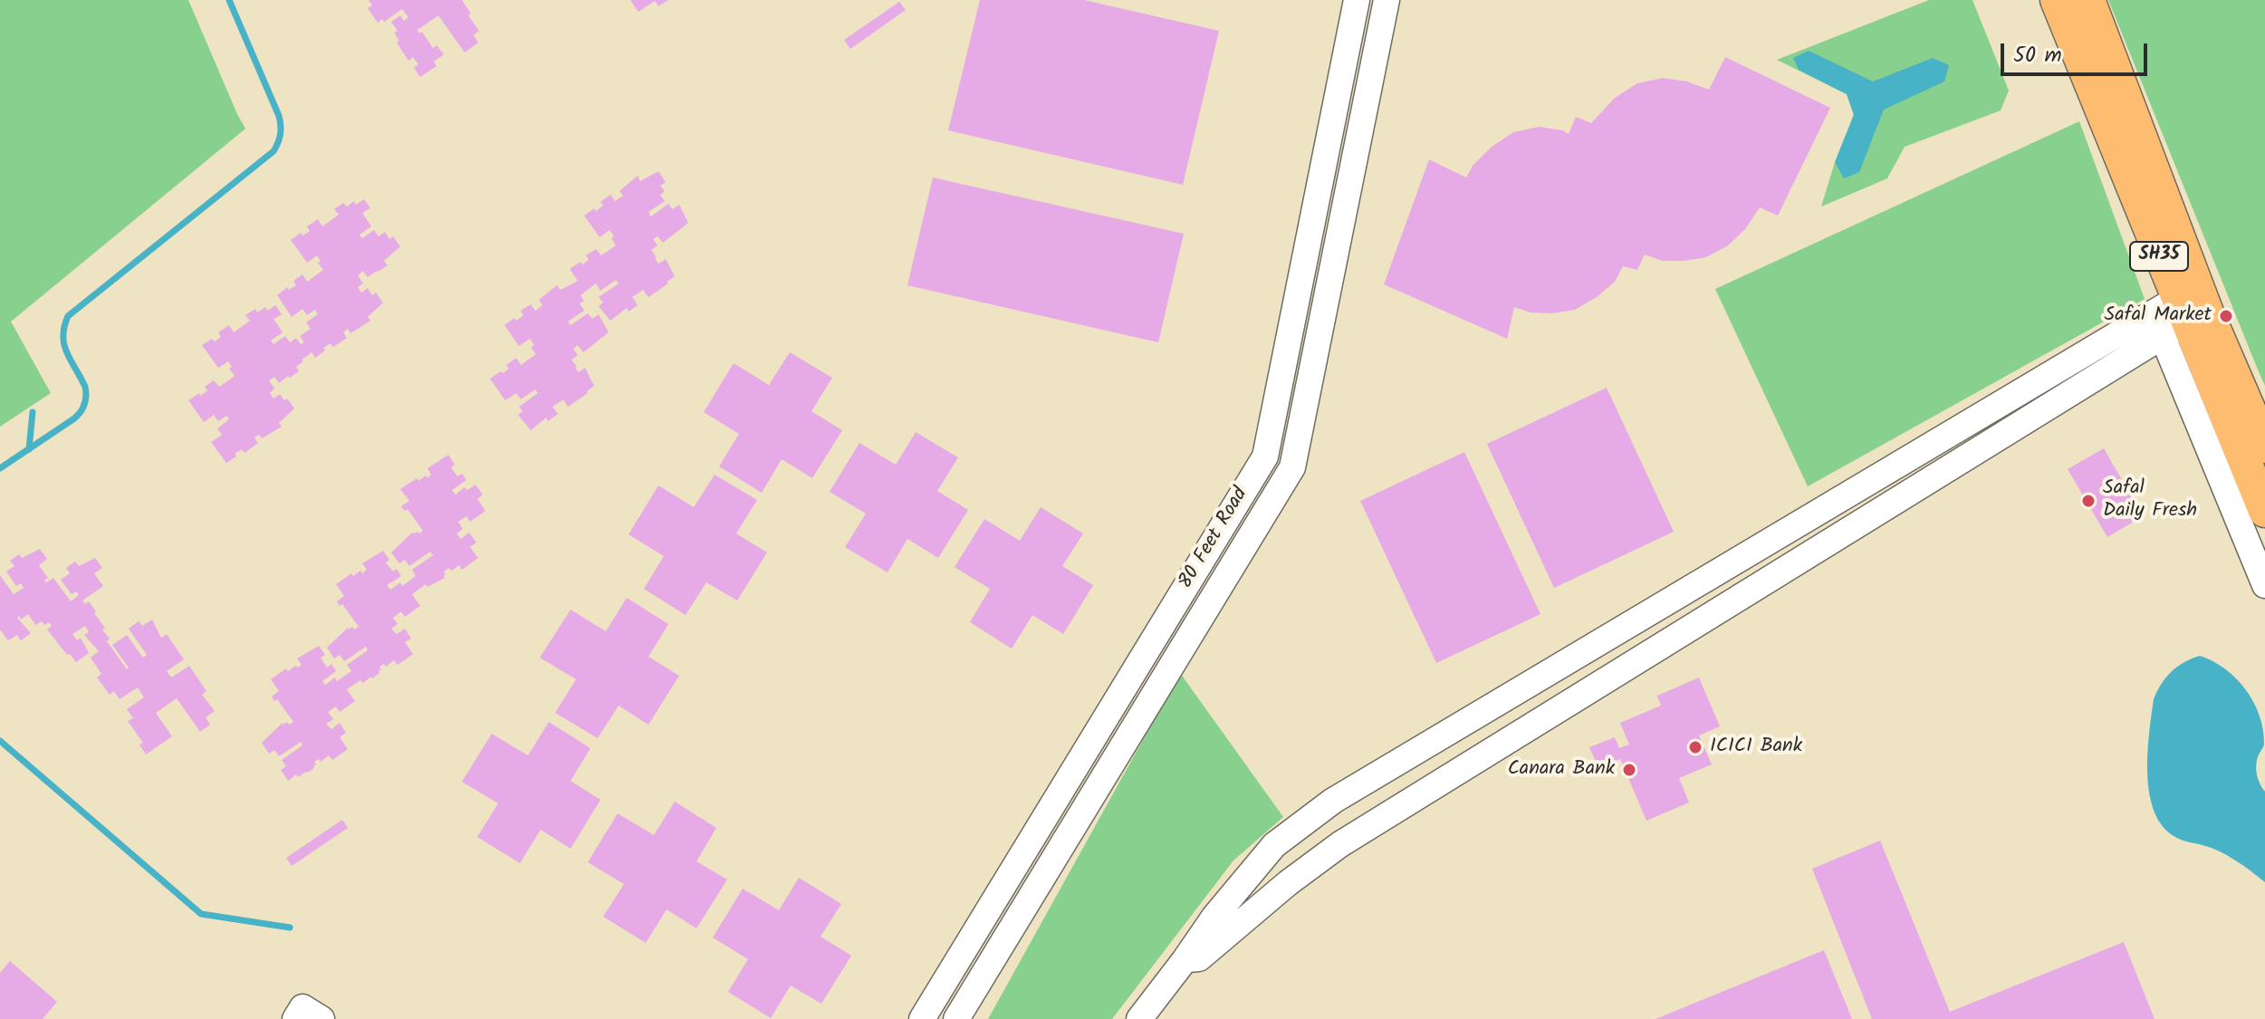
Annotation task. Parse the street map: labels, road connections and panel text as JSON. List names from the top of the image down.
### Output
{
  "streets": {
    "main road": ["SH35"],
    "street": ["80 Feet Road"]
  },
  "places": [
    "Safal Market",
    "Safal Daily Fresh",
    "ICICI Bank",
    "Canara Bank"
  ],
  "scale_bar": "50 m"
}
